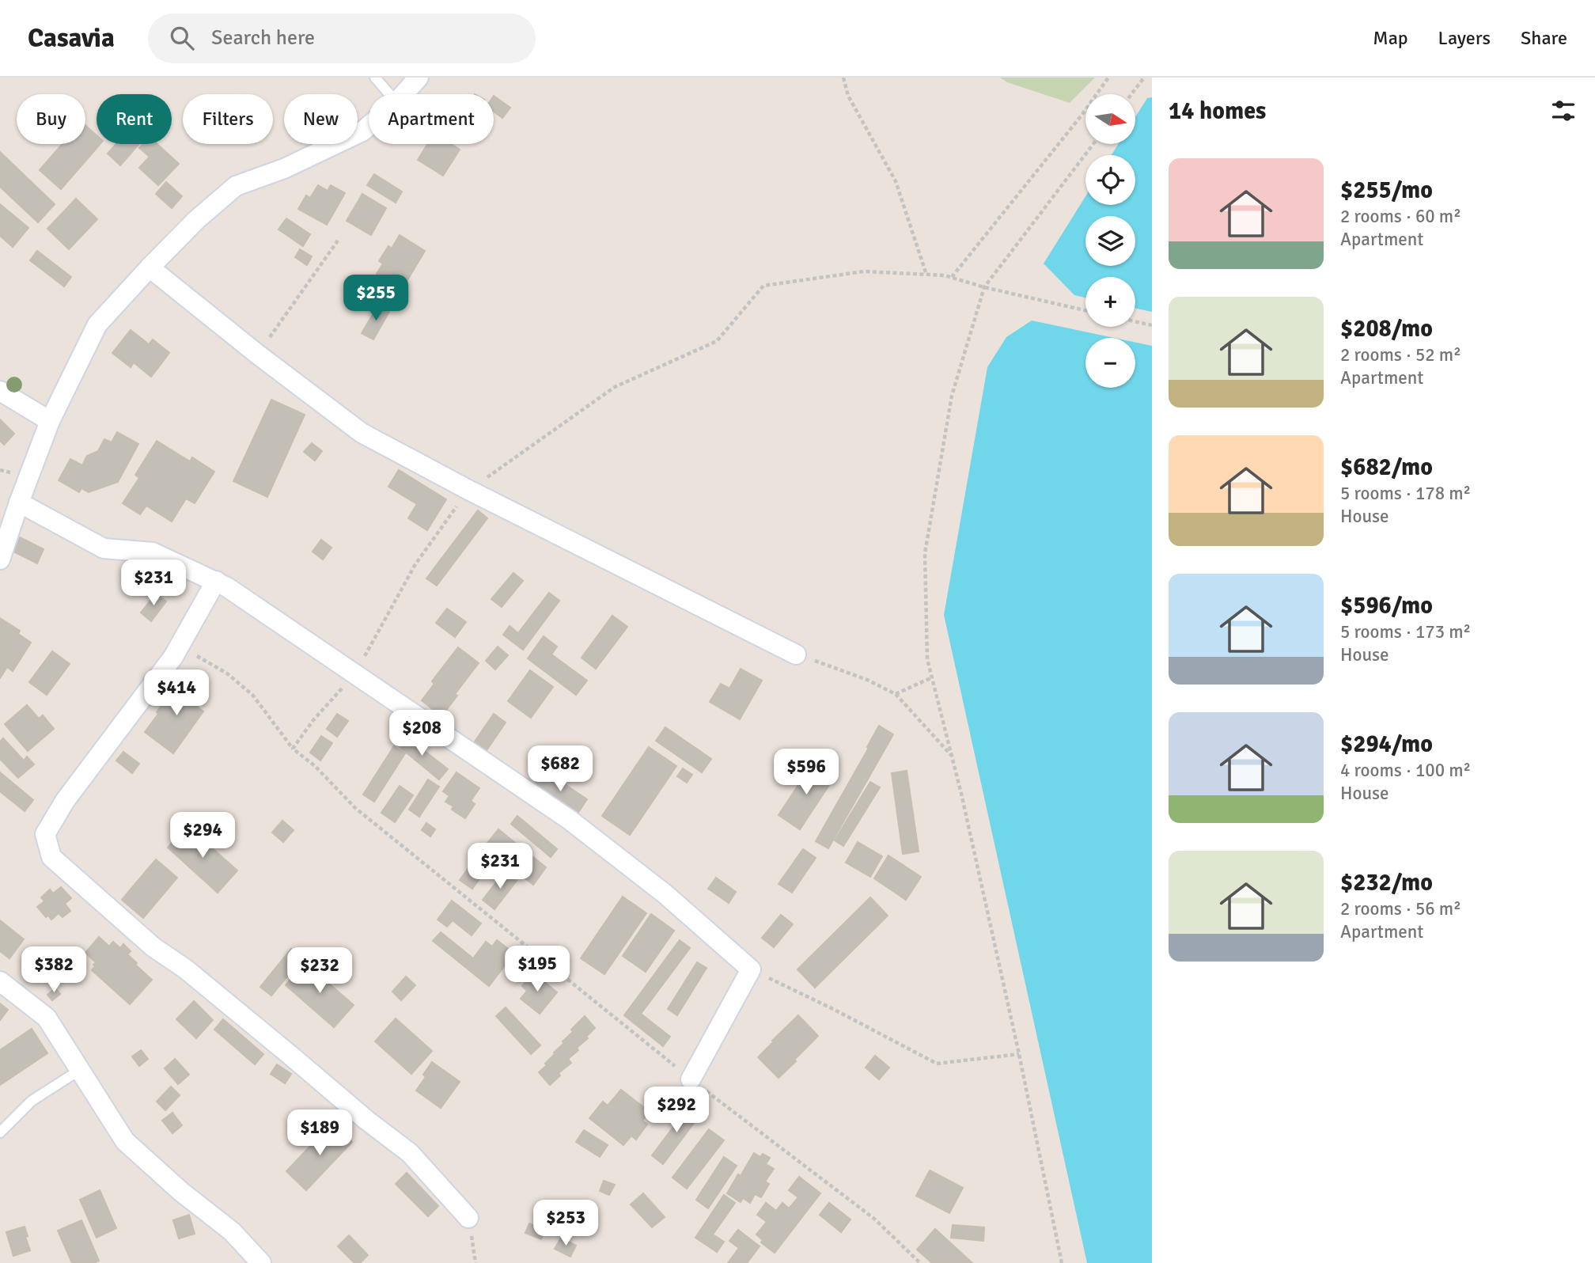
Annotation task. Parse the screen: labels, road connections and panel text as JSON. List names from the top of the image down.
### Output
{
  "north": "right",
  "page": {
    "header": "Casavia",
    "search": "Search here",
    "nav": ["Map", "Layers", "Share"],
    "heading": "14 homes",
    "map_buttons": ["+", "−"],
    "chip": [
      "Buy",
      "Rent",
      "Filters",
      "New",
      "Apartment"
    ],
    "list": [
      {
        "name": "$255/mo",
        "note": "2 rooms · 60 m² · Apartment"
      },
      {
        "name": "$208/mo",
        "note": "2 rooms · 52 m² · Apartment"
      },
      {
        "name": "$682/mo",
        "note": "5 rooms · 178 m² · House"
      },
      {
        "name": "$596/mo",
        "note": "5 rooms · 173 m² · House"
      },
      {
        "name": "$294/mo",
        "note": "4 rooms · 100 m² · House"
      },
      {
        "name": "$232/mo",
        "note": "2 rooms · 56 m² · Apartment"
      }
    ],
    "price": [
      "$255",
      "$231",
      "$414",
      "$208",
      "$682",
      "$596",
      "$294",
      "$231",
      "$195",
      "$382",
      "$232",
      "$292",
      "$189",
      "$253"
    ]
  }
}
